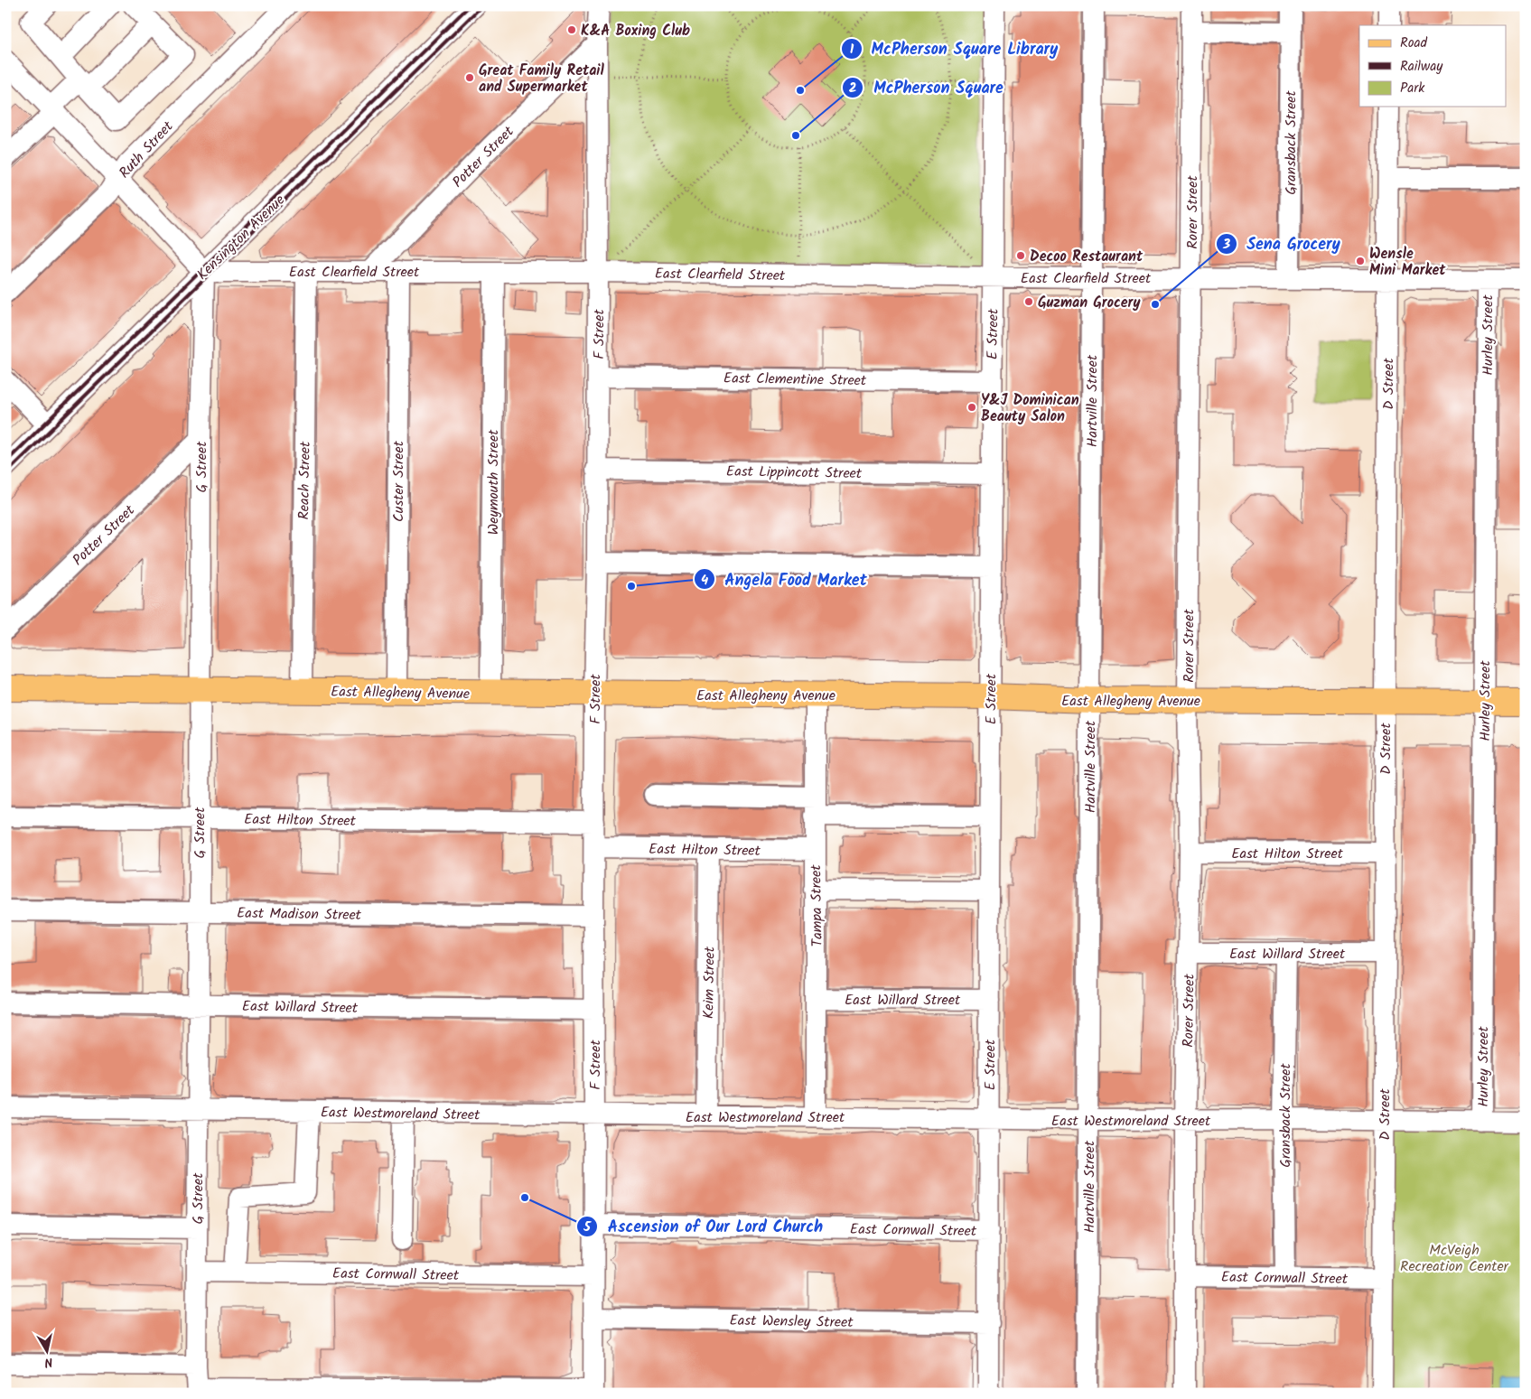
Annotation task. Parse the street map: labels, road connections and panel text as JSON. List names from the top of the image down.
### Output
{
  "streets": {
    "main road": ["East Allegheny Avenue"],
    "street": [
      "Gransback Street",
      "Ruth Street",
      "Potter Street",
      "Rorer Street",
      "Kensington Avenue",
      "East Clearfield Street",
      "F Street",
      "E Street",
      "Hurley Street",
      "East Clementine Street",
      "D Street",
      "Hartville Street",
      "G Street",
      "East Lippincott Street",
      "Reach Street",
      "Custer Street",
      "Weymouth Street",
      "East Hilton Street",
      "Tampa Street",
      "East Madison Street",
      "East Willard Street",
      "Keim Street",
      "East Westmoreland Street",
      "East Cornwall Street",
      "East Wensley Street"
    ]
  },
  "crossings": [
    ["Gransback Street", "East Clearfield Street"],
    ["Gransback Street", "East Willard Street"],
    ["Gransback Street", "East Westmoreland Street"],
    ["Gransback Street", "East Cornwall Street"],
    ["Potter Street", "East Clearfield Street"],
    ["Potter Street", "F Street"],
    ["Potter Street", "G Street"],
    ["Rorer Street", "East Clearfield Street"],
    ["Rorer Street", "East Allegheny Avenue"],
    ["Rorer Street", "East Hilton Street"],
    ["Rorer Street", "East Willard Street"],
    ["Rorer Street", "East Westmoreland Street"],
    ["Rorer Street", "East Cornwall Street"],
    ["Kensington Avenue", "East Clearfield Street"],
    ["Kensington Avenue", "G Street"],
    ["East Clearfield Street", "F Street"],
    ["East Clearfield Street", "E Street"],
    ["East Clearfield Street", "Hurley Street"],
    ["East Clearfield Street", "D Street"],
    ["East Clearfield Street", "Hartville Street"],
    ["East Clearfield Street", "G Street"],
    ["East Clearfield Street", "Reach Street"],
    ["East Clearfield Street", "Custer Street"],
    ["East Clearfield Street", "Weymouth Street"],
    ["F Street", "East Clementine Street"],
    ["F Street", "East Lippincott Street"],
    ["F Street", "East Allegheny Avenue"],
    ["F Street", "East Hilton Street"],
    ["F Street", "East Madison Street"],
    ["F Street", "East Willard Street"],
    ["F Street", "East Westmoreland Street"],
    ["F Street", "East Cornwall Street"],
    ["F Street", "East Wensley Street"],
    ["E Street", "East Clementine Street"],
    ["E Street", "East Lippincott Street"],
    ["E Street", "East Allegheny Avenue"],
    ["E Street", "East Willard Street"],
    ["E Street", "East Westmoreland Street"],
    ["E Street", "East Cornwall Street"],
    ["E Street", "East Wensley Street"],
    ["Hurley Street", "East Allegheny Avenue"],
    ["Hurley Street", "East Westmoreland Street"],
    ["D Street", "East Allegheny Avenue"],
    ["D Street", "East Hilton Street"],
    ["D Street", "East Willard Street"],
    ["D Street", "East Westmoreland Street"],
    ["D Street", "East Cornwall Street"],
    ["Hartville Street", "East Allegheny Avenue"],
    ["Hartville Street", "East Westmoreland Street"],
    ["G Street", "East Allegheny Avenue"],
    ["G Street", "East Hilton Street"],
    ["G Street", "East Madison Street"],
    ["G Street", "East Willard Street"],
    ["G Street", "East Westmoreland Street"],
    ["G Street", "East Cornwall Street"],
    ["Reach Street", "East Allegheny Avenue"],
    ["Custer Street", "East Allegheny Avenue"],
    ["Weymouth Street", "East Allegheny Avenue"],
    ["East Allegheny Avenue", "Tampa Street"],
    ["East Hilton Street", "Tampa Street"],
    ["East Hilton Street", "Keim Street"],
    ["Tampa Street", "East Willard Street"],
    ["Tampa Street", "East Westmoreland Street"],
    ["Keim Street", "East Westmoreland Street"]
  ],
  "parks": ["McVeigh Recreation Center"],
  "places": [
    "K&A Boxing Club",
    "Great Family Retail and Supermarket",
    "McPherson Square Library",
    "McPherson Square",
    "Decoo Restaurant",
    "Wensle Mini Market",
    "Guzman Grocery",
    "Sena Grocery",
    "Y&J Dominican Beauty Salon",
    "Angela Food Market",
    "Ascension of Our Lord Church"
  ],
  "legend": ["Road", "Railway", "Park"],
  "north": "bottom"
}
